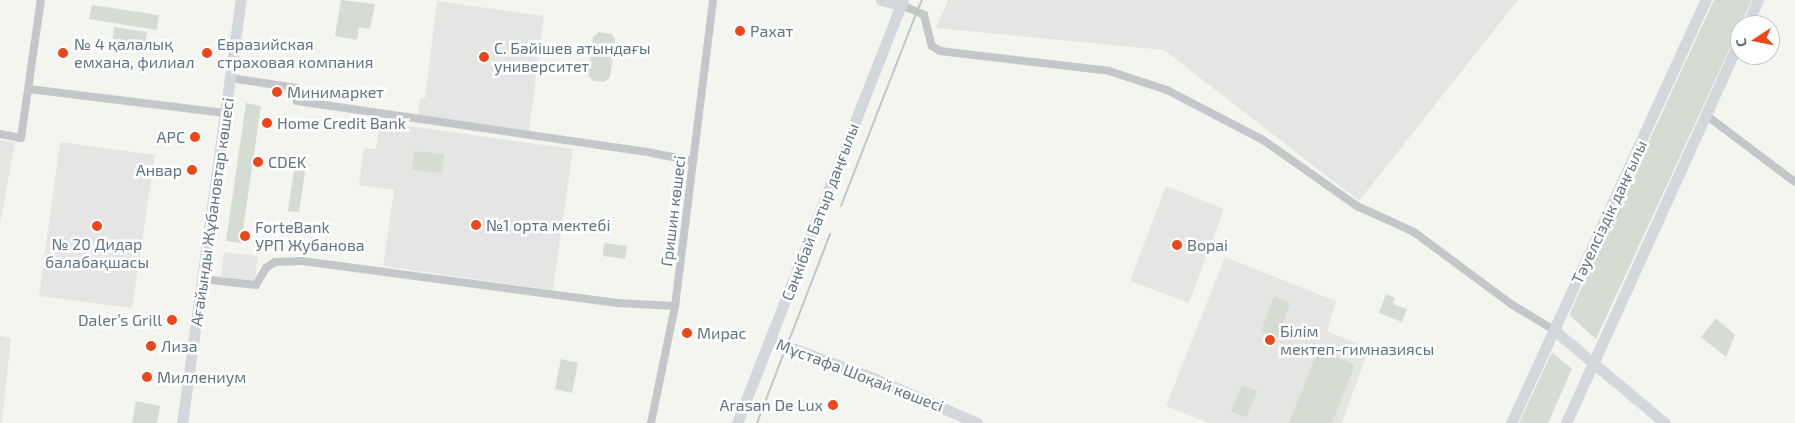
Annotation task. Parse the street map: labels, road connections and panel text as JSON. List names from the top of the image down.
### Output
{
  "streets": {
    "street": [
      "Гришин көшесі",
      "Ағайынды Жұбановтар көшесі",
      "Сәңкібай Батыр даңғылы",
      "Тәуелсіздік даңғылы",
      "Мұстафа Шоқай көшесі"
    ]
  },
  "crossings": [
    ["Сәңкібай Батыр даңғылы", "Мұстафа Шоқай көшесі"]
  ],
  "places": [
    "Рахат",
    "№ 4 қалалық емхана, филиал",
    "Евразийская страховая компания",
    "С. Бәйішев атындағы университет",
    "Минимаркет",
    "Home Credit Bank",
    "АРС",
    "CDEK",
    "Анвар",
    "№1 орта мектебі",
    "№ 20 Дидар балабақшасы",
    "ForteBank УРП Жубанова",
    "Bopai",
    "Daler’s Grill",
    "Мирас",
    "Білім мектеп-гимназиясы",
    "Лиза",
    "Миллениум",
    "Arasan De Lux"
  ],
  "north": "left"
}
